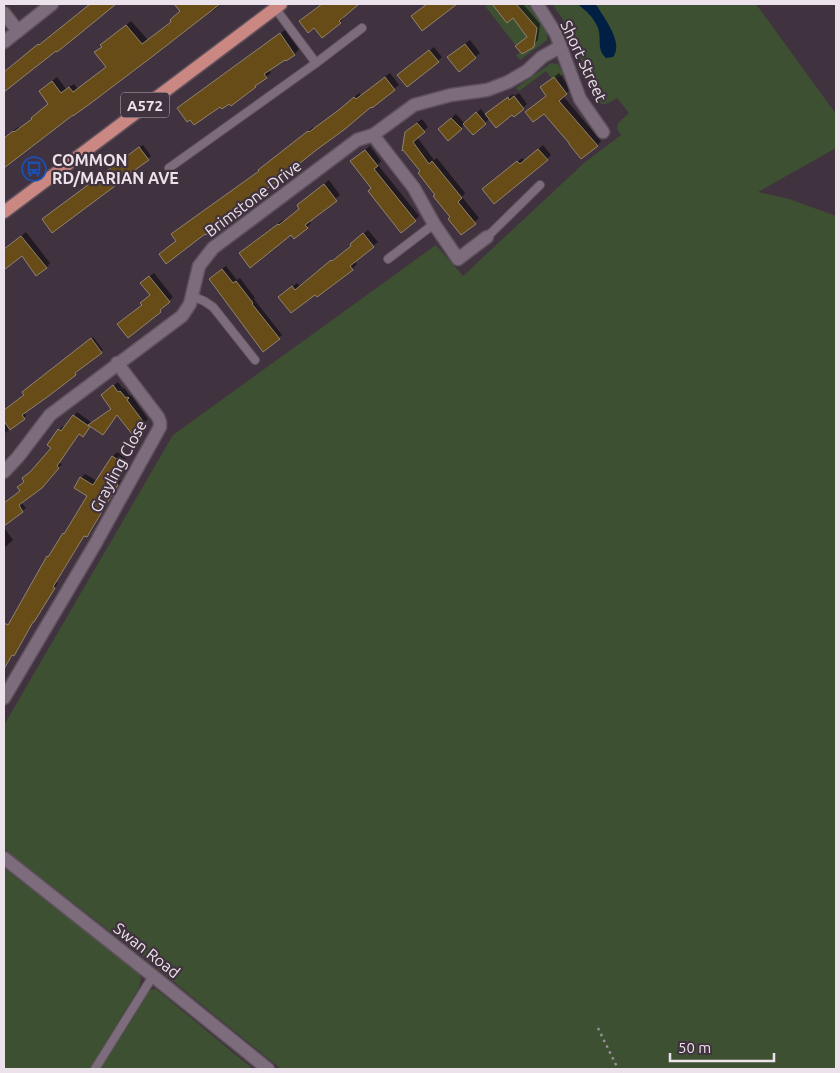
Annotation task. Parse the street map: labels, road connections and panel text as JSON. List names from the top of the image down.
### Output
{
  "streets": {
    "main road": ["A572"],
    "street": [
      "Short Street",
      "Brimstone Drive",
      "Grayling Close",
      "Swan Road"
    ]
  },
  "crossings": [
    ["Short Street", "Brimstone Drive"],
    ["Brimstone Drive", "Grayling Close"]
  ],
  "places": {
    "bus stop": ["COMMON RD/MARIAN AVE"]
  },
  "scale_bar": "50 m"
}
